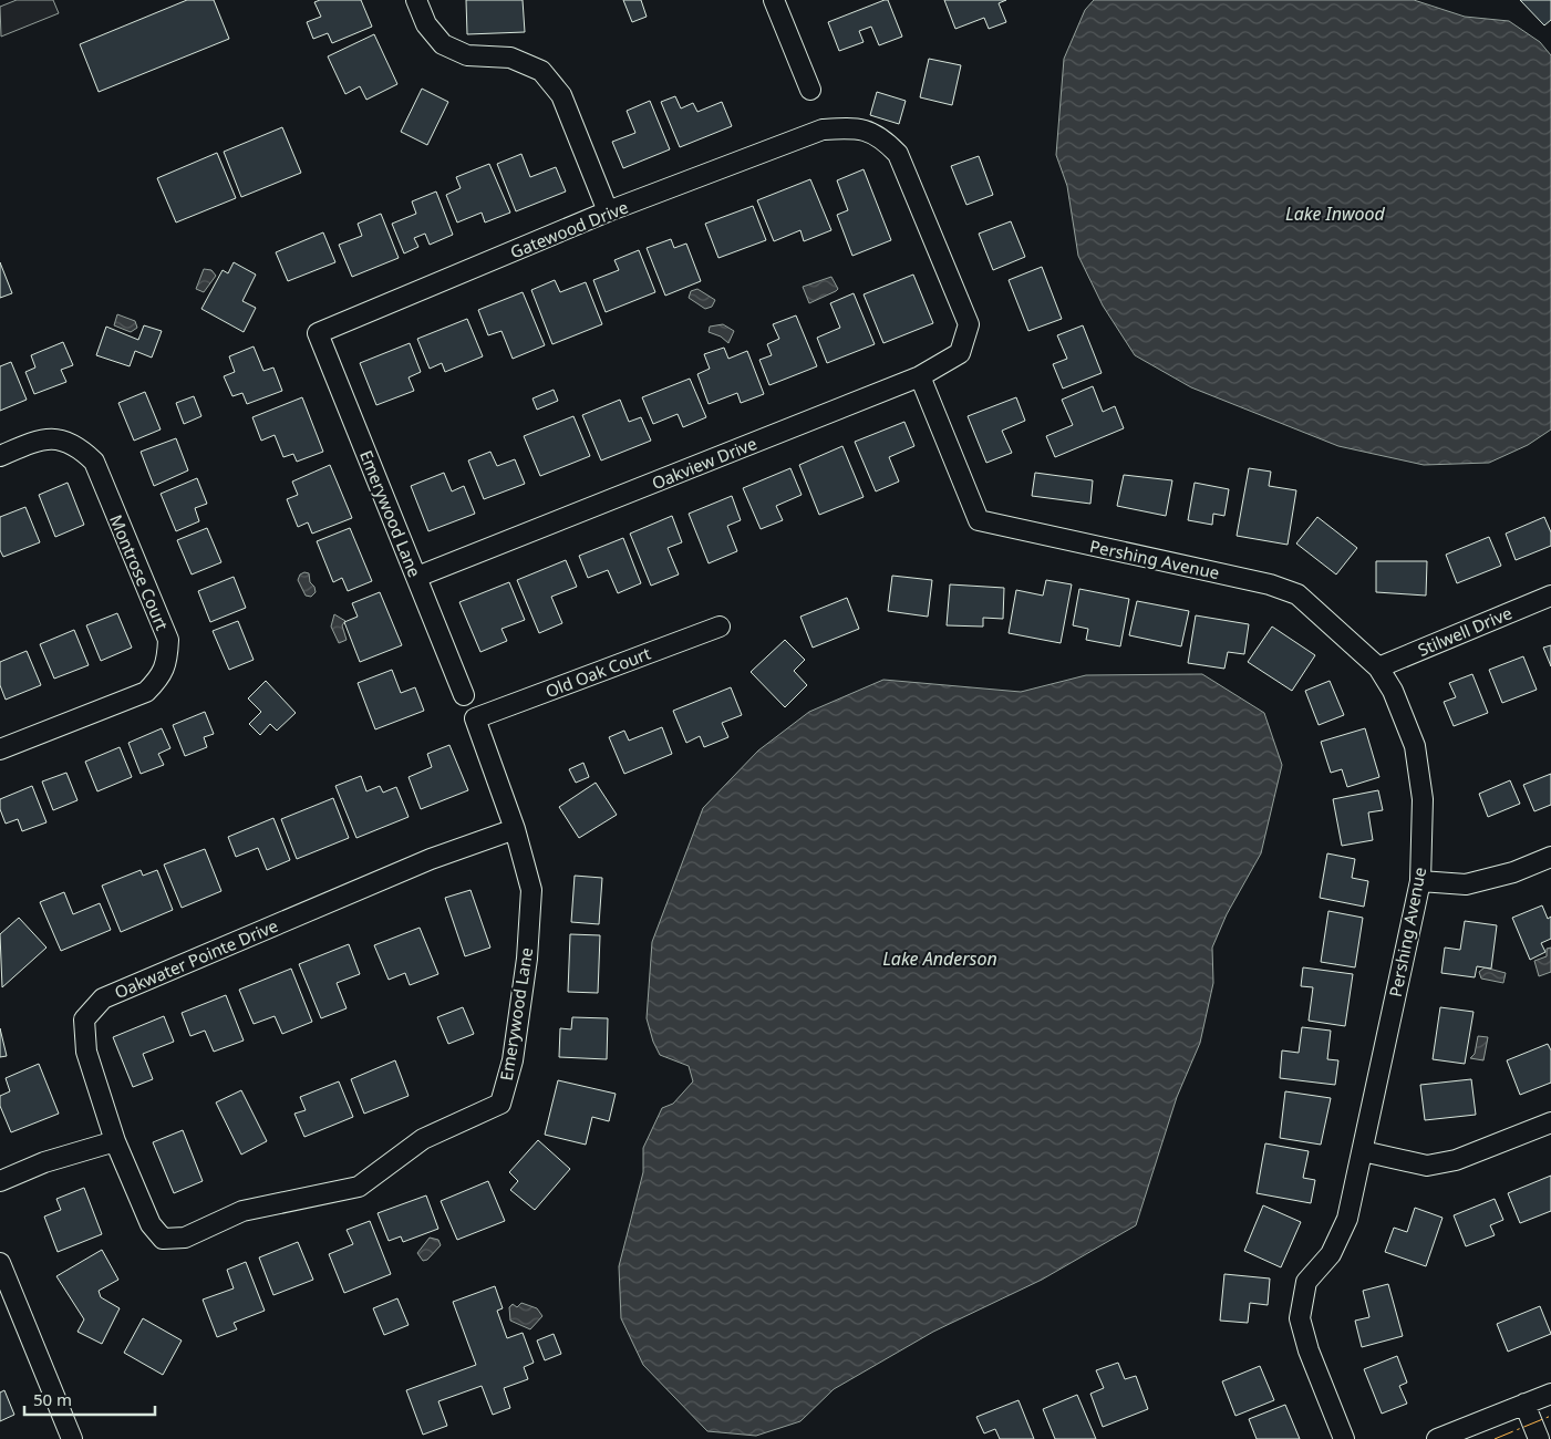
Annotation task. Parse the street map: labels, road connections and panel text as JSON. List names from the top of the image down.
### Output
{
  "streets": {
    "street": [
      "Gatewood Drive",
      "Oakview Drive",
      "Emerywood Lane",
      "Pershing Avenue",
      "Montrose Court",
      "Stilwell Drive",
      "Old Oak Court",
      "Oakwater Pointe Drive"
    ]
  },
  "crossings": [
    ["Gatewood Drive", "Oakview Drive"],
    ["Gatewood Drive", "Emerywood Lane"],
    ["Oakview Drive", "Emerywood Lane"],
    ["Oakview Drive", "Pershing Avenue"],
    ["Emerywood Lane", "Old Oak Court"],
    ["Emerywood Lane", "Oakwater Pointe Drive"],
    ["Pershing Avenue", "Stilwell Drive"]
  ],
  "water": ["Lake Inwood", "Lake Anderson"],
  "scale_bar": "50 m"
}
